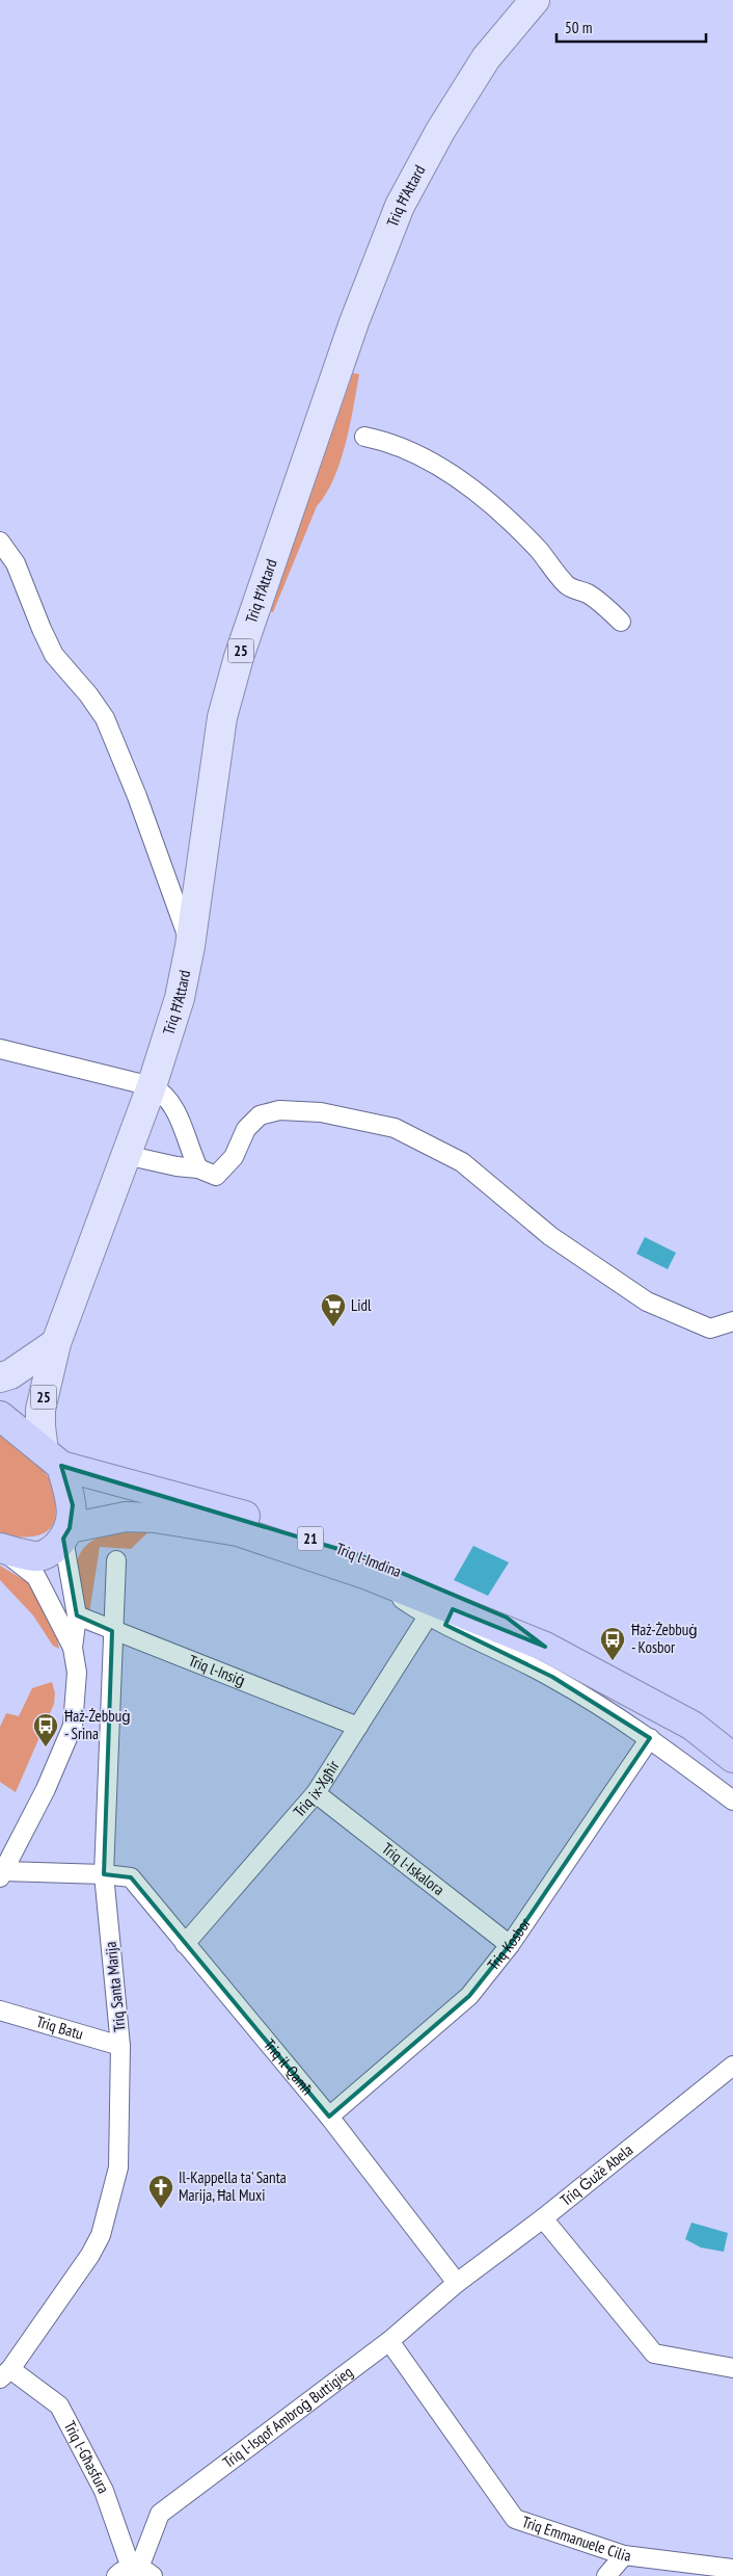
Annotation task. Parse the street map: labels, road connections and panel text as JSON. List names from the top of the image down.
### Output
{
  "streets": {
    "highway": ["21", "Triq l-Imdina"],
    "main road": ["Triq Ħ'Attard", "25"],
    "street": [
      "Triq l-Insiġ",
      "Triq ix-Xgħir",
      "Triq l-Iskalora",
      "Triq Kosbor",
      "Triq Santa Marija",
      "Triq Batu",
      "Triq il-Qamħ",
      "Triq Ġużè Abela",
      "Triq l-Isqof Ambroġ Buttigieg",
      "Triq l-Għasfura",
      "Triq Emmanuele Cilia"
    ]
  },
  "crossings": [
    ["Triq Ħ'Attard", "25"],
    ["Triq Ħ'Attard", "Triq l-Imdina"],
    ["Triq l-Imdina", "Triq ix-Xgħir"],
    ["Triq l-Imdina", "Triq Kosbor"],
    ["Triq l-Insiġ", "Triq ix-Xgħir"],
    ["Triq l-Insiġ", "Triq Santa Marija"],
    ["Triq ix-Xgħir", "Triq l-Iskalora"],
    ["Triq ix-Xgħir", "Triq il-Qamħ"],
    ["Triq l-Iskalora", "Triq Kosbor"],
    ["Triq Kosbor", "Triq il-Qamħ"],
    ["Triq Santa Marija", "Triq Batu"],
    ["Triq Santa Marija", "Triq il-Qamħ"],
    ["Triq Santa Marija", "Triq l-Għasfura"],
    ["Triq il-Qamħ", "Triq Ġużè Abela"],
    ["Triq il-Qamħ", "Triq l-Isqof Ambroġ Buttigieg"],
    ["Triq Ġużè Abela", "Triq l-Isqof Ambroġ Buttigieg"],
    ["Triq l-Isqof Ambroġ Buttigieg", "Triq l-Għasfura"],
    ["Triq l-Isqof Ambroġ Buttigieg", "Triq Emmanuele Cilia"]
  ],
  "places": {
    "supermarket": ["Lidl"],
    "bus stop": ["Ħaż-Żebbuġ - Kosbor", "Ħaż-Żebbuġ - Srina"],
    "church": ["Il-Kappella ta' Santa Marija, Ħal Muxi"]
  },
  "scale_bar": "50 m"
}
